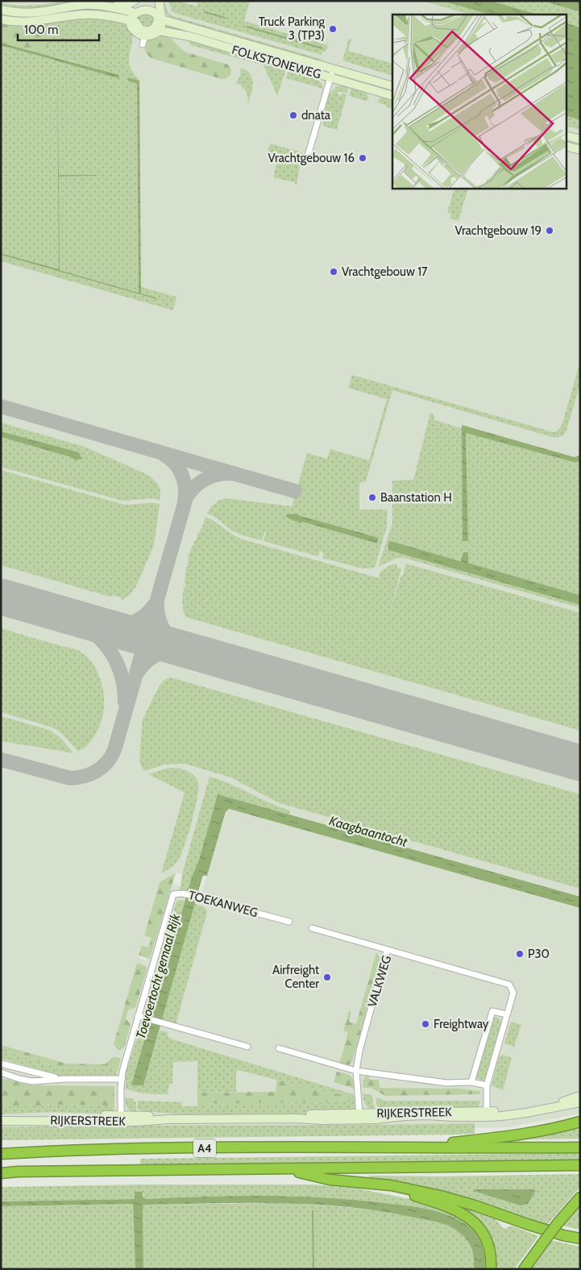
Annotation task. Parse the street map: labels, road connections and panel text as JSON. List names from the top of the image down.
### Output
{
  "streets": {
    "highway": ["A4"],
    "street": [
      "FOLKSTONEWEG",
      "TOEKANWEG",
      "VALKWEG",
      "RIJKERSTREEK"
    ]
  },
  "crossings": [
    ["TOEKANWEG", "RIJKERSTREEK"],
    ["VALKWEG", "RIJKERSTREEK"]
  ],
  "water": ["Kaagbaantocht", "Toevoertocht gemaal Rijk"],
  "places": [
    "Truck Parking 3 (TP3)",
    "dnata",
    "Vrachtgebouw 16",
    "Vrachtgebouw 19",
    "Vrachtgebouw 17",
    "Baanstation H",
    "P30",
    "Airfreight Center",
    "Freightway"
  ],
  "scale_bar": "100 m"
}
